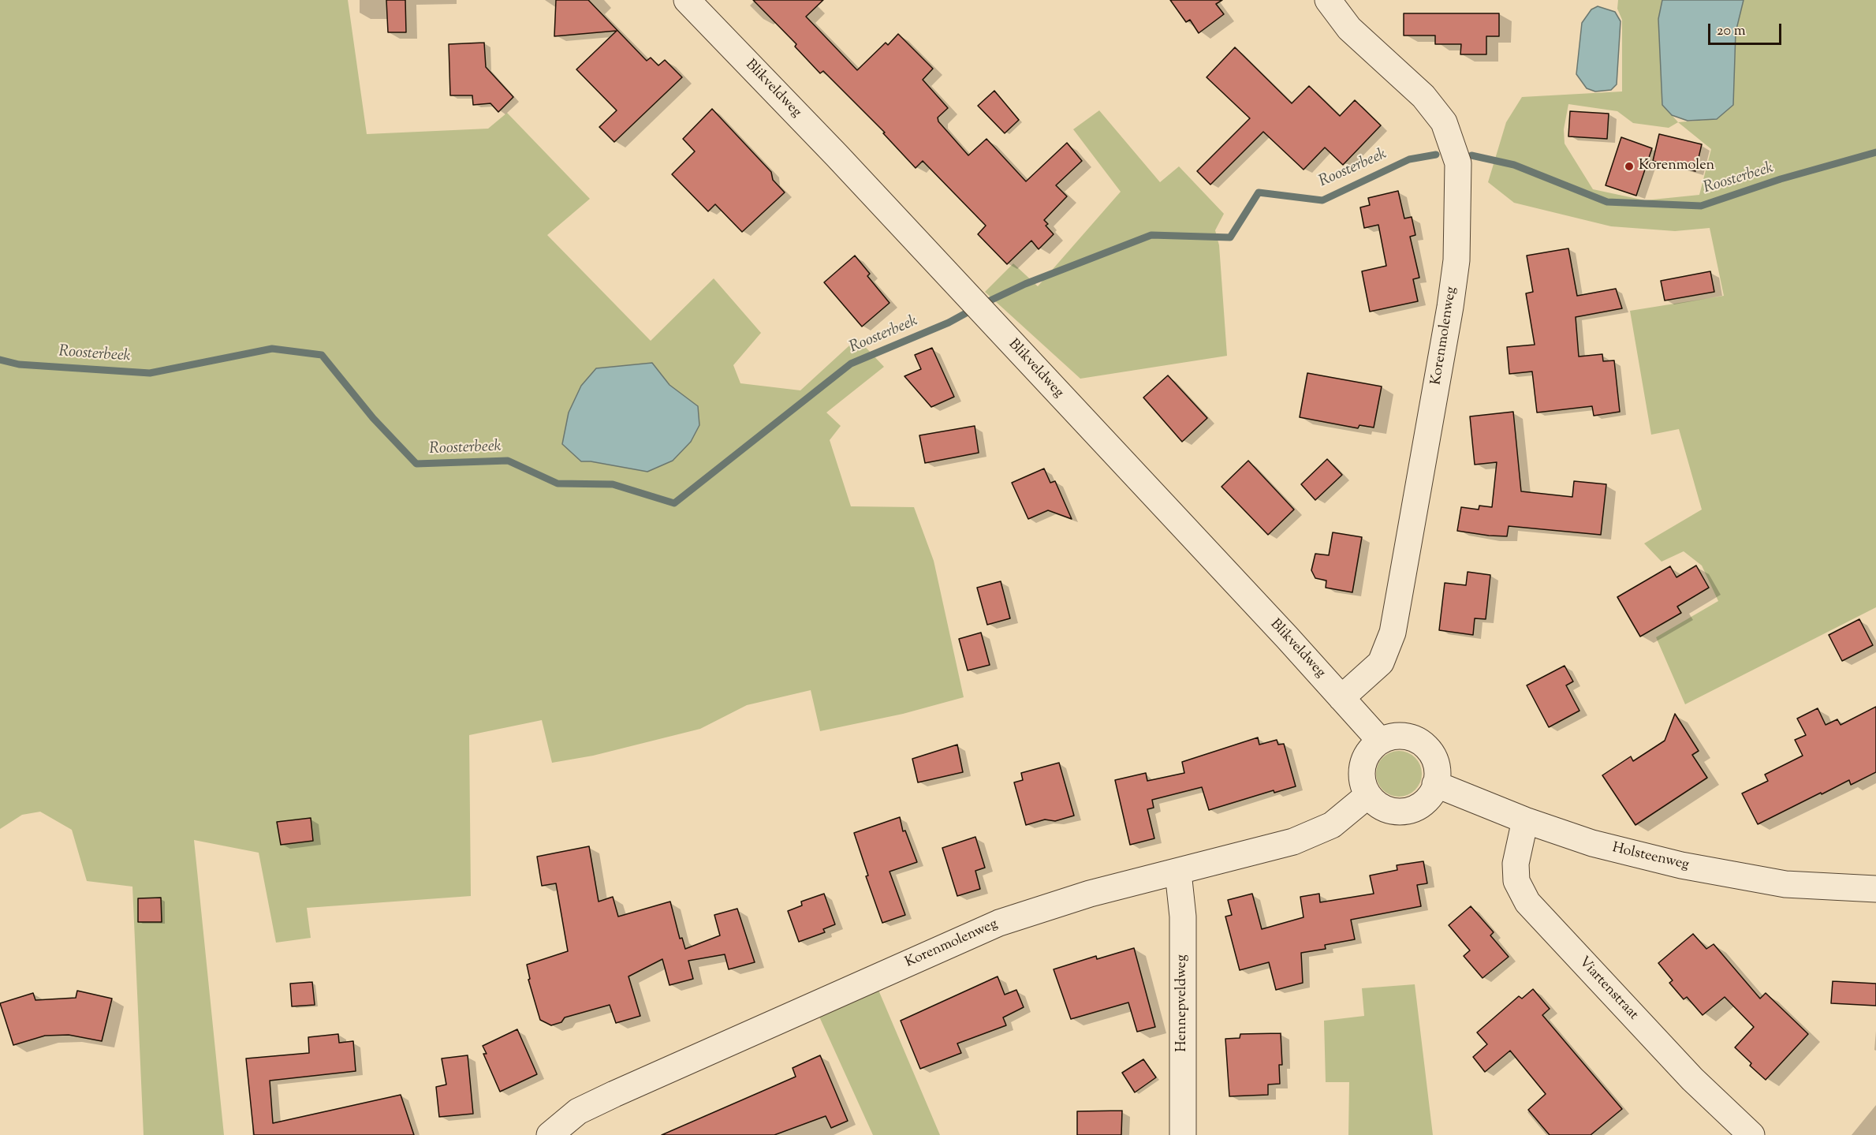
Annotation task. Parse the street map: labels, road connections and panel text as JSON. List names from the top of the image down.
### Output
{
  "streets": {
    "street": [
      "Blikveldweg",
      "Korenmolenweg",
      "Holsteenweg",
      "Viartenstraat",
      "Hennepveldweg"
    ]
  },
  "crossings": [
    ["Blikveldweg", "Korenmolenweg"],
    ["Blikveldweg", "Holsteenweg"],
    ["Korenmolenweg", "Holsteenweg"],
    ["Korenmolenweg", "Hennepveldweg"],
    ["Holsteenweg", "Viartenstraat"]
  ],
  "water": ["Roosterbeek"],
  "places": ["Korenmolen"],
  "scale_bar": "20 m"
}
